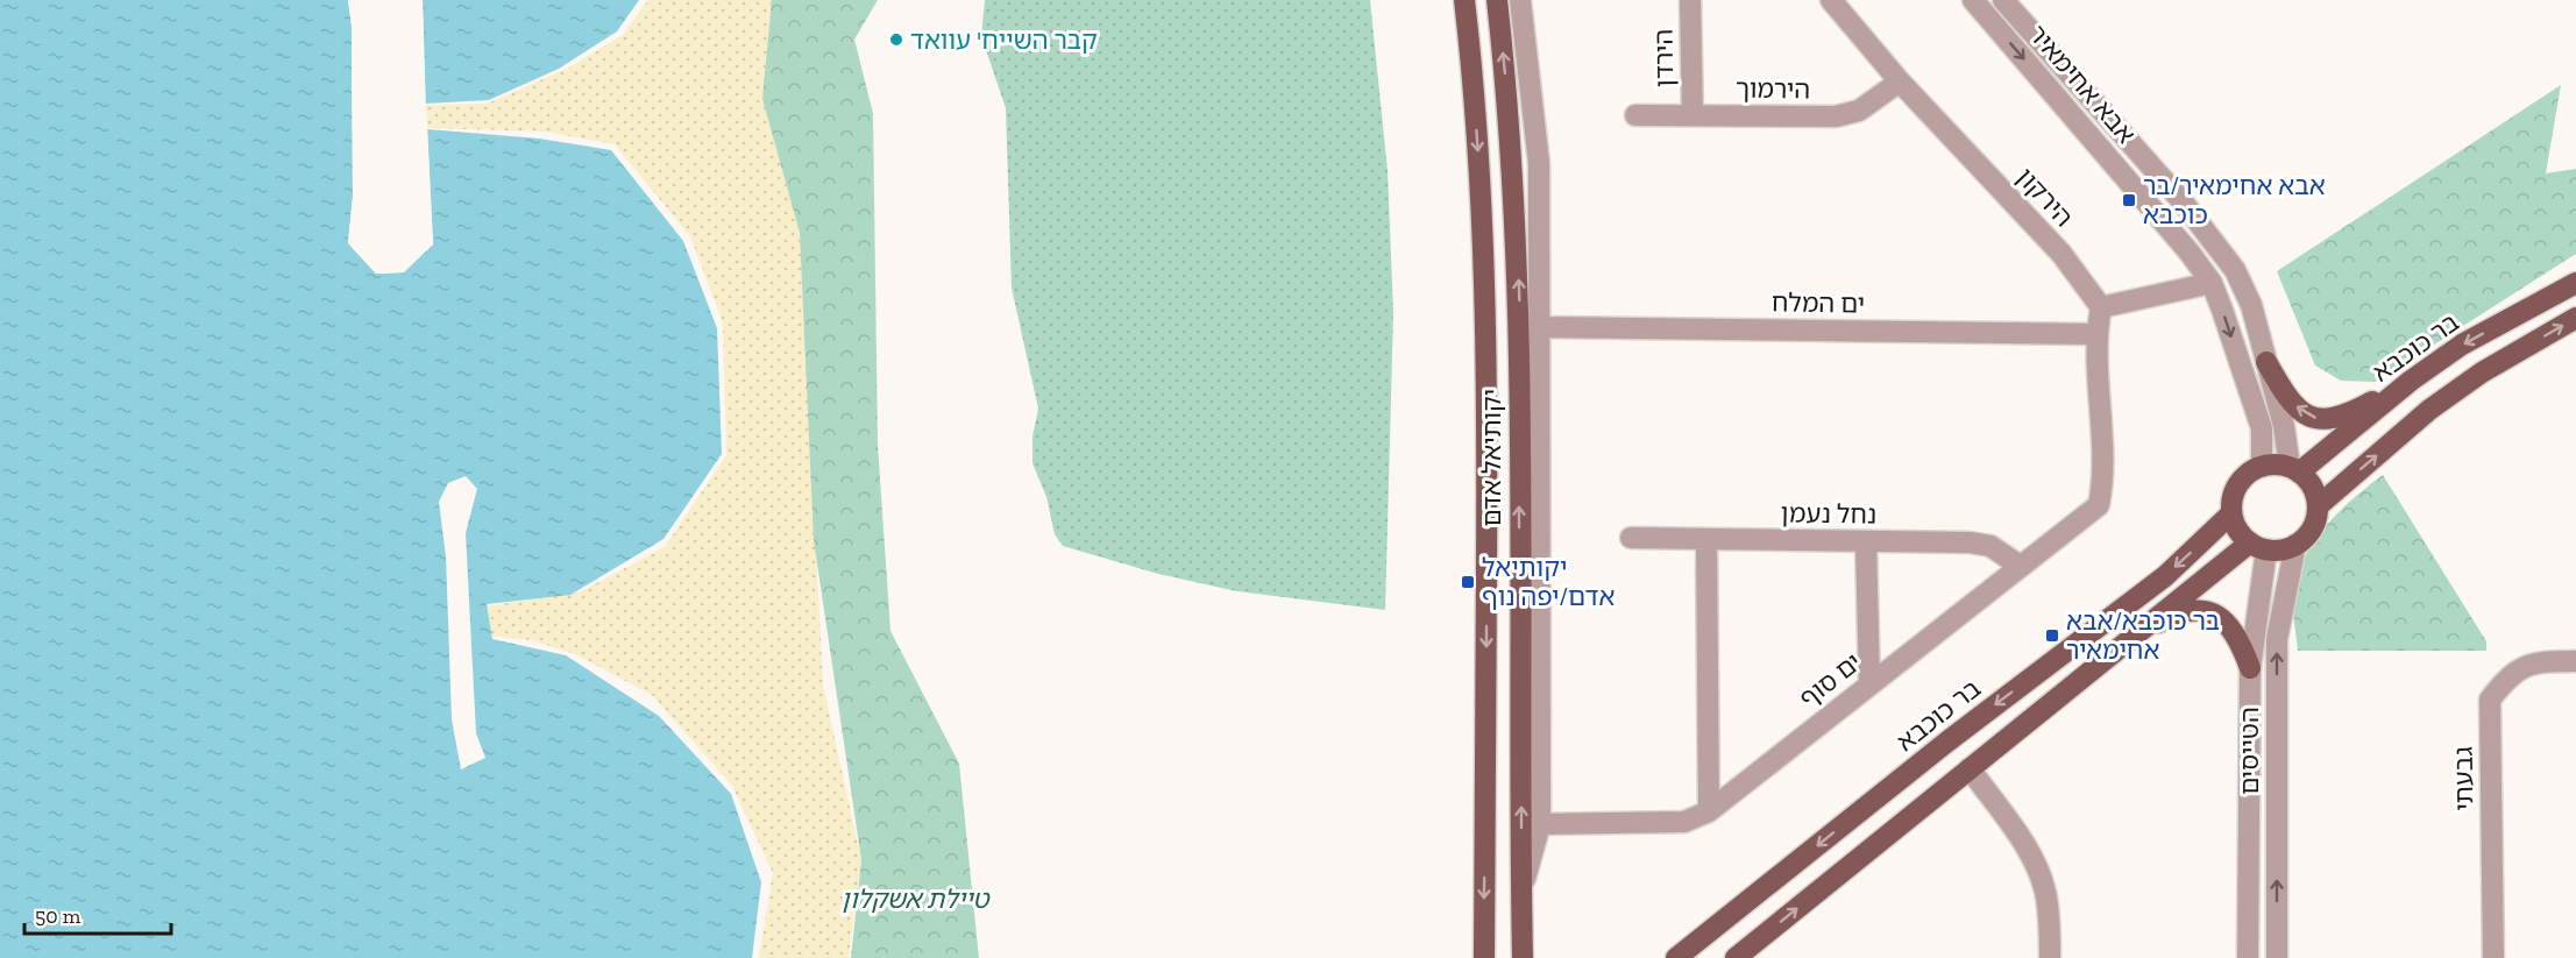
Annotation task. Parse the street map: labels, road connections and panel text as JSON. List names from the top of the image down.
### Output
{
  "streets": {
    "main road": ["בר כוכבא", "יקותיאל אדם"],
    "street": [
      "הירדן",
      "אבא אחימאיר",
      "הירמוך",
      "הירקון",
      "ים המלח",
      "נחל נעמן",
      "ים סוף",
      "הטייסים",
      "גבעתי"
    ]
  },
  "crossings": [
    ["הירדן", "הירמוך"],
    ["אבא אחימאיר", "בר כוכבא"],
    ["אבא אחימאיר", "הטייסים"],
    ["הירמוך", "הירקון"],
    ["ים המלח", "ים סוף"],
    ["בר כוכבא", "הטייסים"],
    ["נחל נעמן", "ים סוף"]
  ],
  "parks": ["טיילת אשקלון"],
  "places": {
    "other": ["קבר השייח' עוואד"],
    "transit": ["אבא אחימאיר/בר כוכבא", "יקותיאל אדם/יפה נוף", "בר כוכבא/אבא אחימאיר"]
  },
  "scale_bar": "50 m"
}
